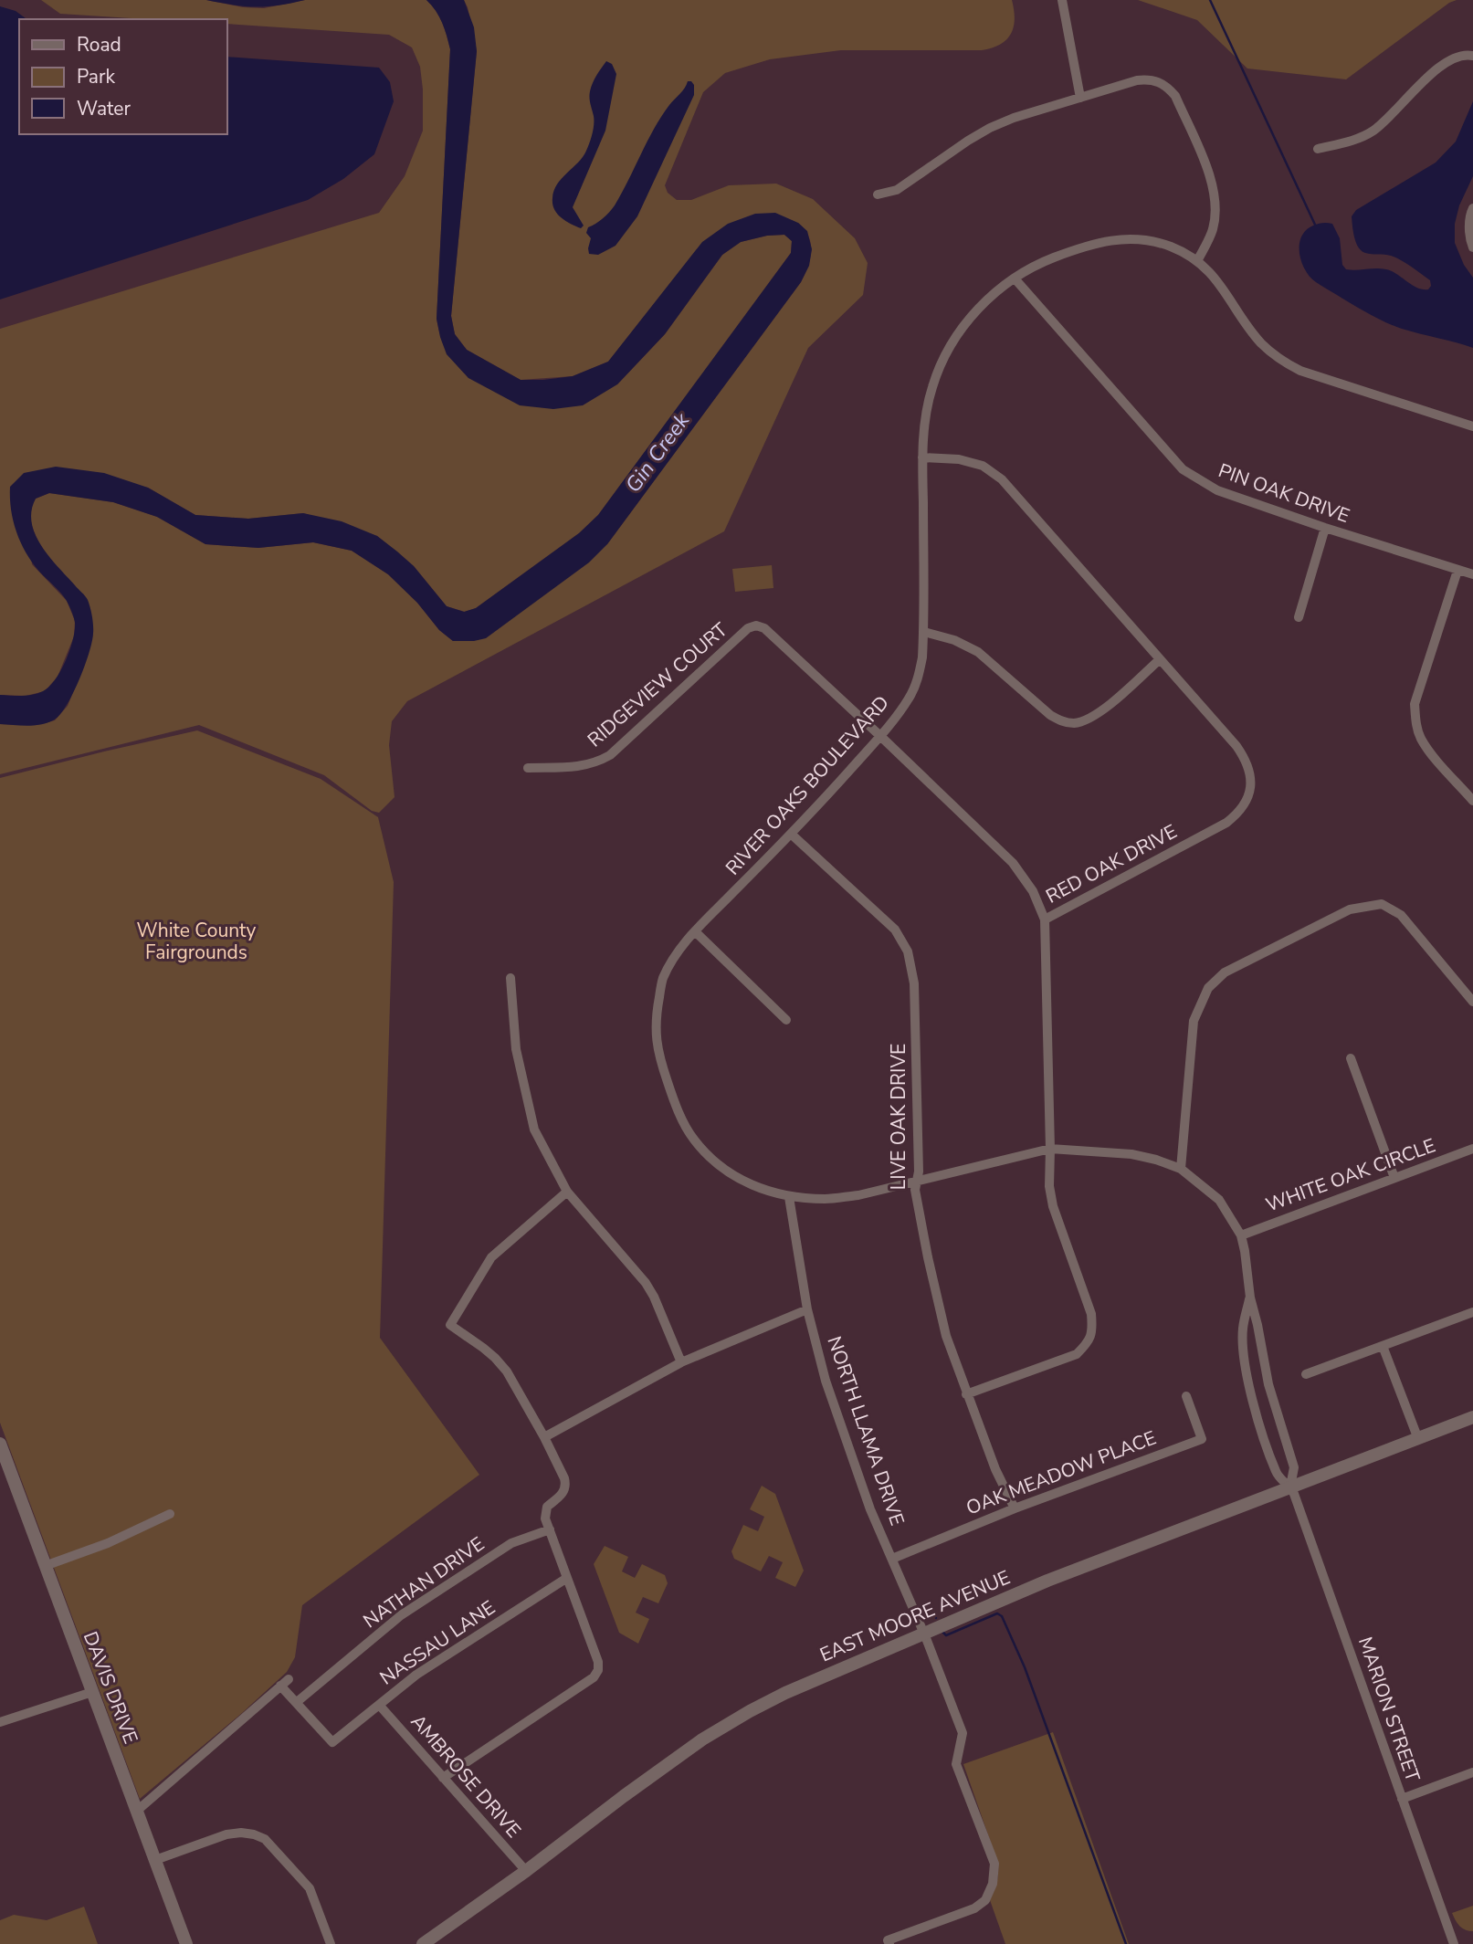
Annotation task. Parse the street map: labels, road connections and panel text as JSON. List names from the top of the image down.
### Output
{
  "streets": {
    "street": [
      "PIN OAK DRIVE",
      "RIDGEVIEW COURT",
      "RIVER OAKS BOULEVARD",
      "RED OAK DRIVE",
      "LIVE OAK DRIVE",
      "WHITE OAK CIRCLE",
      "NORTH LLAMA DRIVE",
      "OAK MEADOW PLACE",
      "NATHAN DRIVE",
      "EAST MOORE AVENUE",
      "NASSAU LANE",
      "DAVIS DRIVE",
      "MARION STREET",
      "AMBROSE DRIVE"
    ]
  },
  "crossings": [
    ["PIN OAK DRIVE", "RIVER OAKS BOULEVARD"],
    ["RIDGEVIEW COURT", "RIVER OAKS BOULEVARD"],
    ["RIVER OAKS BOULEVARD", "RED OAK DRIVE"],
    ["RIVER OAKS BOULEVARD", "LIVE OAK DRIVE"],
    ["RIVER OAKS BOULEVARD", "WHITE OAK CIRCLE"],
    ["RIVER OAKS BOULEVARD", "NORTH LLAMA DRIVE"],
    ["RIVER OAKS BOULEVARD", "EAST MOORE AVENUE"],
    ["RIVER OAKS BOULEVARD", "MARION STREET"],
    ["RED OAK DRIVE", "LIVE OAK DRIVE"],
    ["LIVE OAK DRIVE", "OAK MEADOW PLACE"],
    ["NORTH LLAMA DRIVE", "OAK MEADOW PLACE"],
    ["NORTH LLAMA DRIVE", "EAST MOORE AVENUE"],
    ["NATHAN DRIVE", "NASSAU LANE"],
    ["EAST MOORE AVENUE", "MARION STREET"],
    ["EAST MOORE AVENUE", "AMBROSE DRIVE"],
    ["NASSAU LANE", "AMBROSE DRIVE"]
  ],
  "water": ["Gin Creek"],
  "parks": ["White County Fairgrounds"],
  "legend": ["Road", "Park", "Water"]
}
